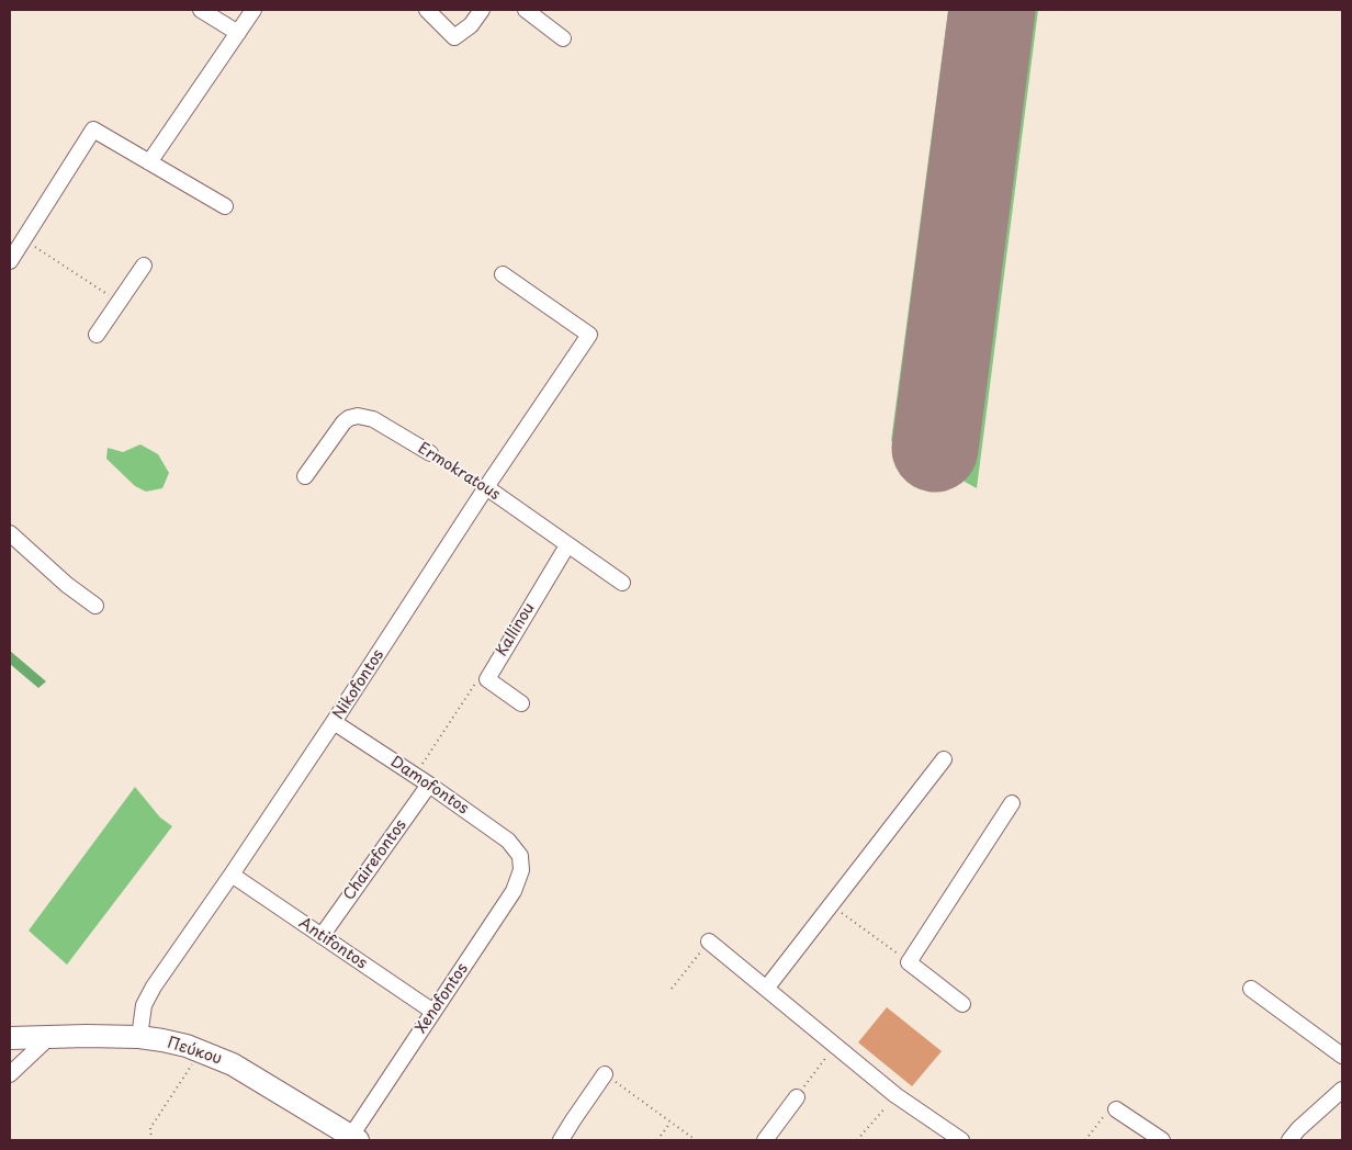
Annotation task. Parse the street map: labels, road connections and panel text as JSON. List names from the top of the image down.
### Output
{
  "streets": {
    "main road": ["Πεύκου"],
    "street": [
      "Ermokratous",
      "Kallinou",
      "Nikofontos",
      "Damofontos",
      "Chairefontos",
      "Antifontos",
      "Xenofontos"
    ]
  },
  "crossings": [
    ["Ermokratous", "Kallinou"],
    ["Ermokratous", "Nikofontos"],
    ["Nikofontos", "Damofontos"],
    ["Nikofontos", "Antifontos"],
    ["Nikofontos", "Πεύκου"],
    ["Damofontos", "Chairefontos"],
    ["Damofontos", "Xenofontos"],
    ["Chairefontos", "Antifontos"],
    ["Antifontos", "Xenofontos"],
    ["Xenofontos", "Πεύκου"]
  ]
}
